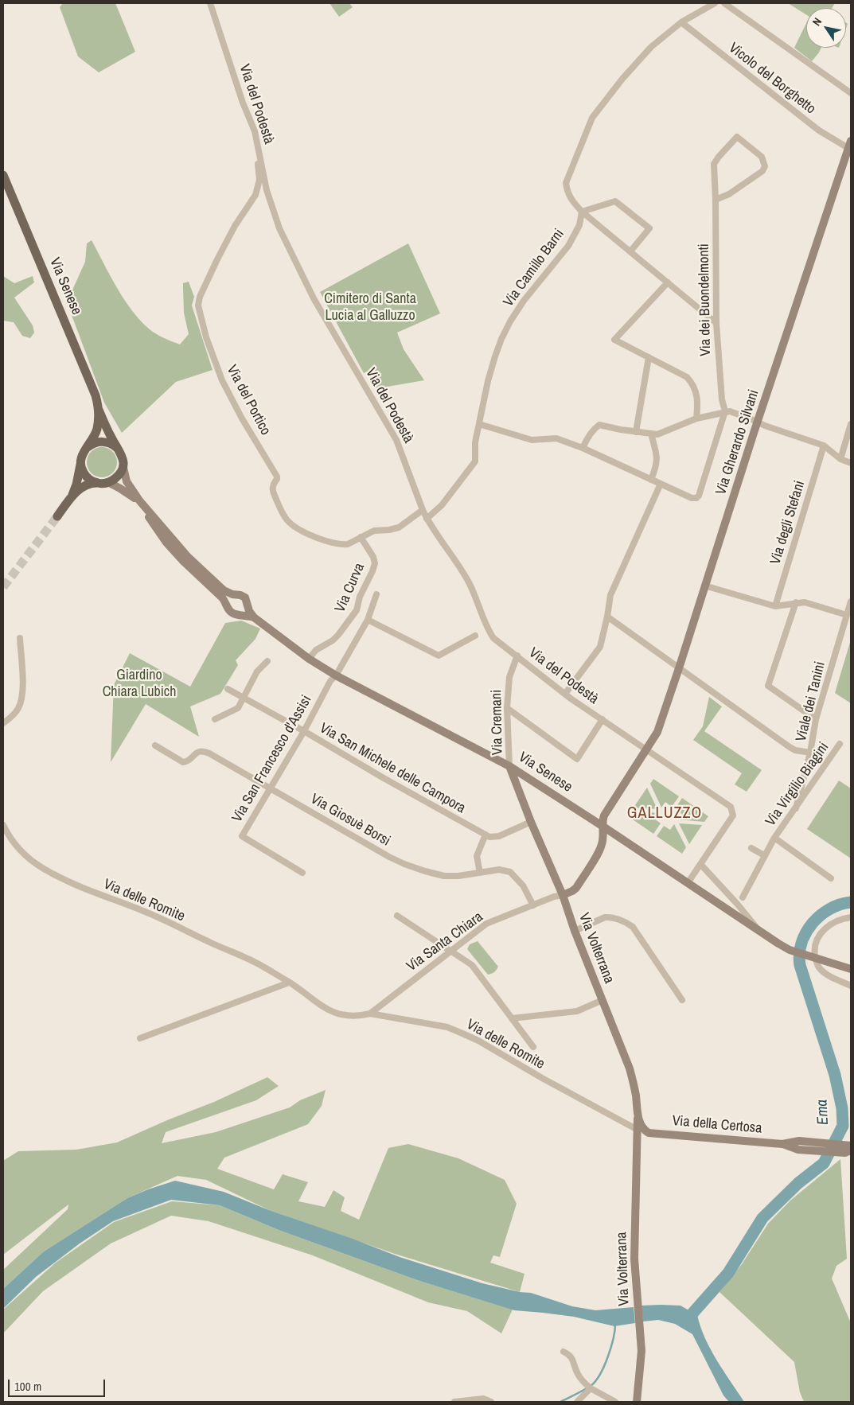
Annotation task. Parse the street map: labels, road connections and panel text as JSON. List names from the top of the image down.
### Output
{
  "streets": {
    "main road": [
      "Via Senese",
      "Via Gherardo Silvani",
      "Via Volterrana",
      "Via della Certosa"
    ],
    "street": [
      "Vicolo del Borghetto",
      "Via del Podestà",
      "Via Camillo Barni",
      "Via dei Buondelmonti",
      "Via del Portico",
      "Via degli Stefani",
      "Via Curva",
      "Viale dei Tanini",
      "Via Cremani",
      "Via San Francesco d'Assisi",
      "Via San Michele delle Campora",
      "Via Virgilio Biagini",
      "Via Giosuè Borsi",
      "Via delle Romite",
      "Via Santa Chiara"
    ]
  },
  "crossings": [
    ["Vicolo del Borghetto", "Via Gherardo Silvani"],
    ["Via del Podestà", "Via Camillo Barni"],
    ["Via del Podestà", "Via Senese"],
    ["Via del Podestà", "Via del Portico"],
    ["Via del Podestà", "Via Gherardo Silvani"],
    ["Via del Podestà", "Via Cremani"],
    ["Via Senese", "Via Gherardo Silvani"],
    ["Via Senese", "Via Curva"],
    ["Via Senese", "Via Cremani"],
    ["Via Senese", "Via San Francesco d'Assisi"],
    ["Via Senese", "Via Volterrana"],
    ["Via del Portico", "Via Curva"],
    ["Via Gherardo Silvani", "Via Santa Chiara"],
    ["Via Gherardo Silvani", "Via Volterrana"],
    ["Viale dei Tanini", "Via Virgilio Biagini"],
    ["Via Cremani", "Via Volterrana"],
    ["Via San Francesco d'Assisi", "Via San Michele delle Campora"],
    ["Via San Francesco d'Assisi", "Via Giosuè Borsi"],
    ["Via Giosuè Borsi", "Via Santa Chiara"],
    ["Via delle Romite", "Via Santa Chiara"],
    ["Via delle Romite", "Via Volterrana"],
    ["Via Santa Chiara", "Via Volterrana"],
    ["Via Volterrana", "Via della Certosa"]
  ],
  "districts": ["GALLUZZO"],
  "water": ["Ema"],
  "parks": ["Cimitero di Santa Lucia al Galluzzo", "Giardino Chiara Lubich"],
  "scale_bar": "100 m",
  "north": "top left"
}
